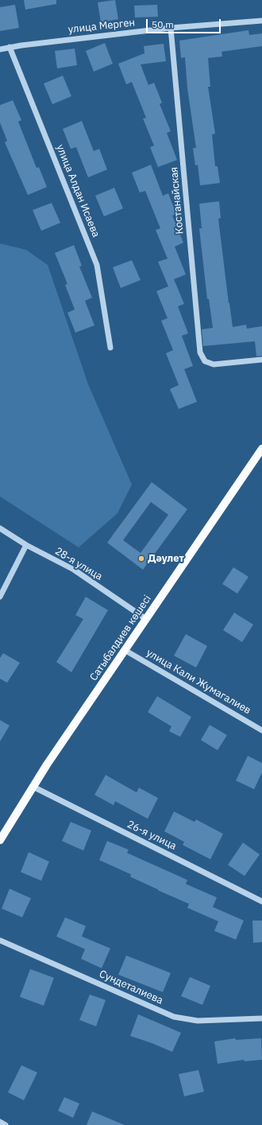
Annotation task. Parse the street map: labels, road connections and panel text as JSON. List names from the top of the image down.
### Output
{
  "streets": {
    "main road": ["Сатыбалдиев көшесі"],
    "street": [
      "улица Мерген",
      "улица Алдан Исаева",
      "Костанайская",
      "28-я улица",
      "улица Кали Жумагалиев",
      "26-я улица",
      "Сундеталиева"
    ]
  },
  "crossings": [
    ["улица Мерген", "улица Алдан Исаева"],
    ["улица Мерген", "Костанайская"],
    ["28-я улица", "Сатыбалдиев көшесі"],
    ["Сатыбалдиев көшесі", "улица Кали Жумагалиев"],
    ["Сатыбалдиев көшесі", "26-я улица"]
  ],
  "places": ["Дәулет"],
  "scale_bar": "50 m"
}
